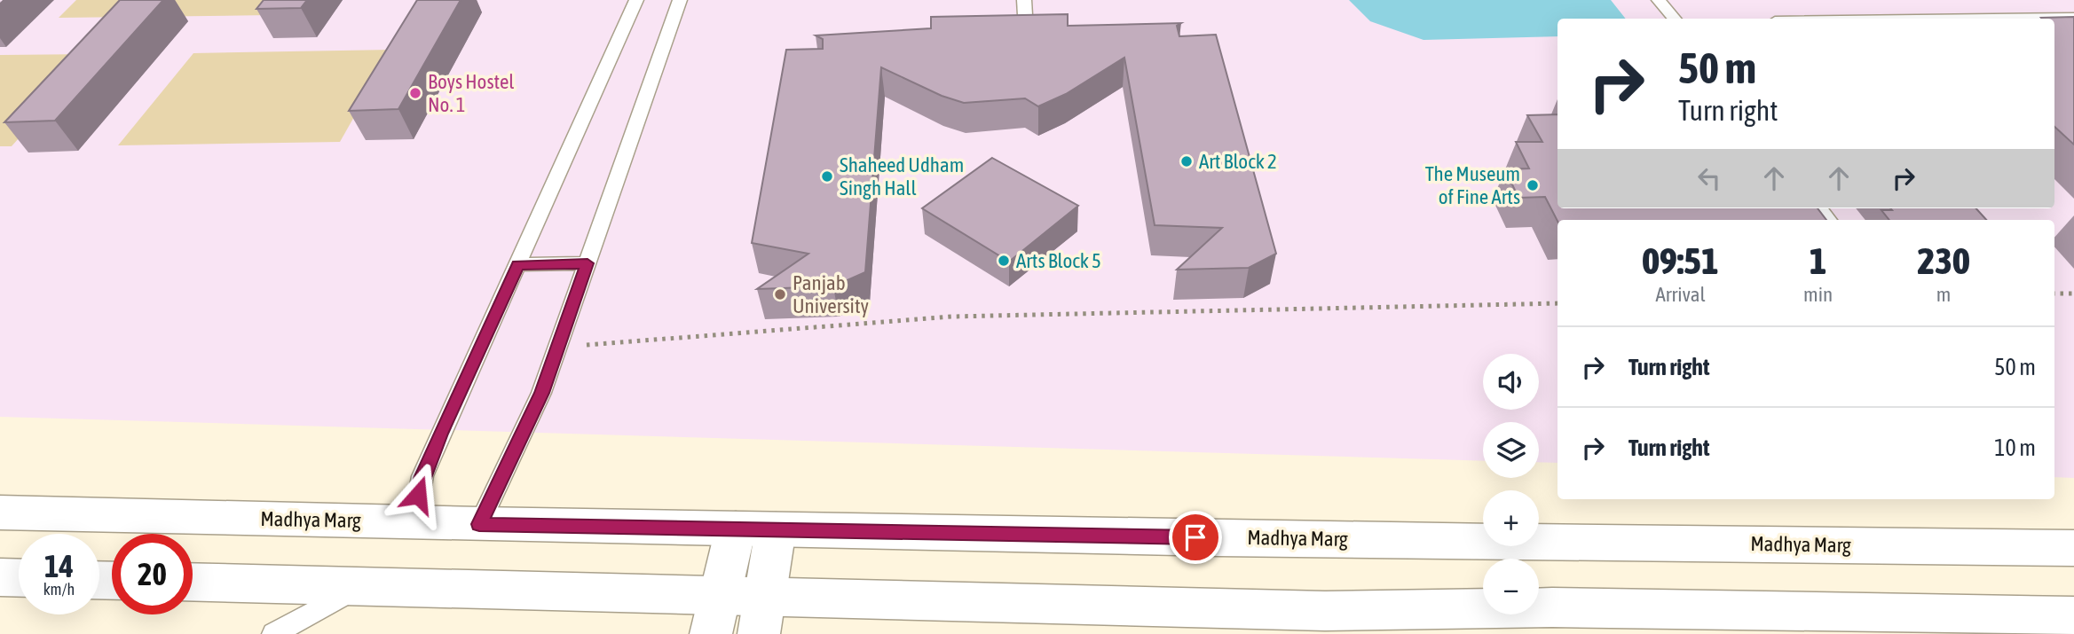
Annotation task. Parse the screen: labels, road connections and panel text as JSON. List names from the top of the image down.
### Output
{
  "streets": {
    "main road": ["Madhya Marg"]
  },
  "places": [
    "Boys Hostel No. 1",
    "Art Block 2",
    "Shaheed Udham Singh Hall",
    "The Museum of Fine Arts",
    "Arts Block 5",
    "Panjab University"
  ],
  "page": {
    "turn": ["50 m", "Turn right"],
    "eta": [
      "09:51",
      "Arrival",
      "1",
      "min",
      "230",
      "m"
    ],
    "list": [
      {
        "name": "Turn right",
        "value": "50 m"
      },
      {
        "name": "Turn right",
        "value": "10 m"
      }
    ],
    "map_buttons": ["+", "−"],
    "speed": "14 km/h",
    "limit": "20"
  }
}
